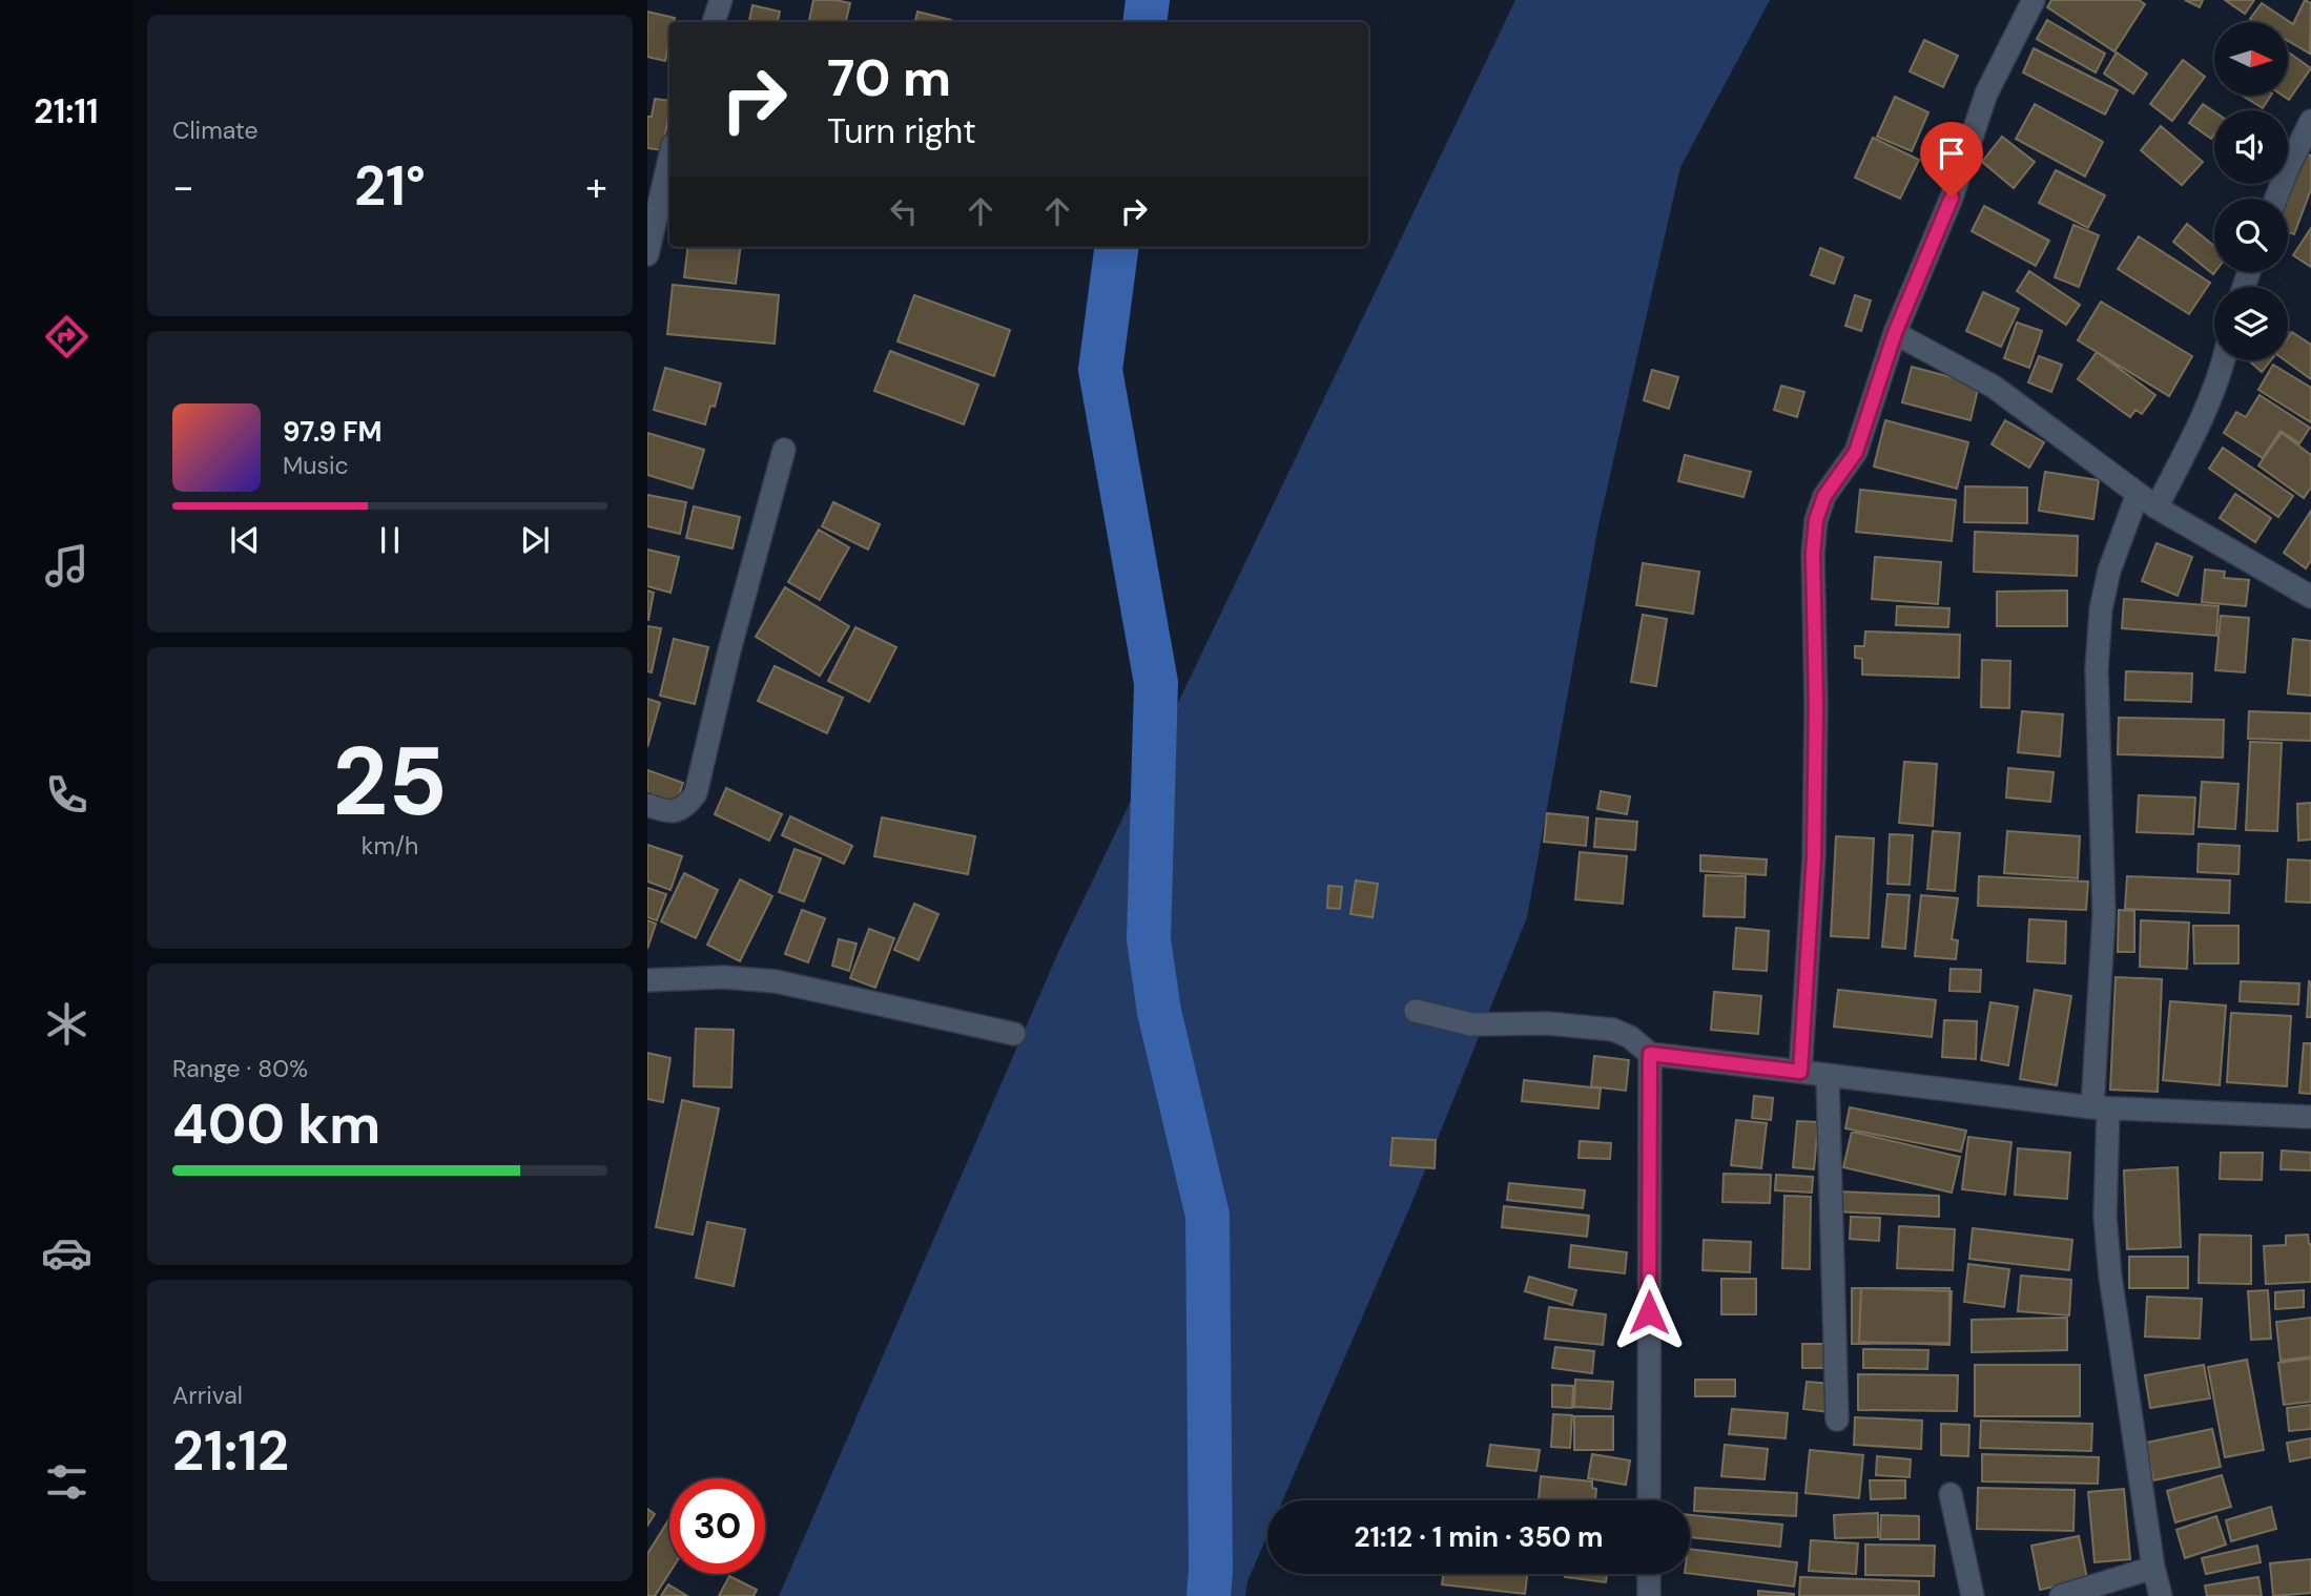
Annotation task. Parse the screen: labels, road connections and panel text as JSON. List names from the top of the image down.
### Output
{
  "north": "right",
  "page": {
    "tabs": "21:11",
    "tile": [
      "Climate",
      ["25", "km/h"],
      ["Range · 80%", "400 km"],
      ["Arrival", "21:12"]
    ],
    "turn": ["70 m", "Turn right"],
    "heat": ["−", "21°", "+"],
    "song": ["97.9 FM", "Music"],
    "limit": "30",
    "trip": "21:12 · 1 min · 350 m"
  }
}
